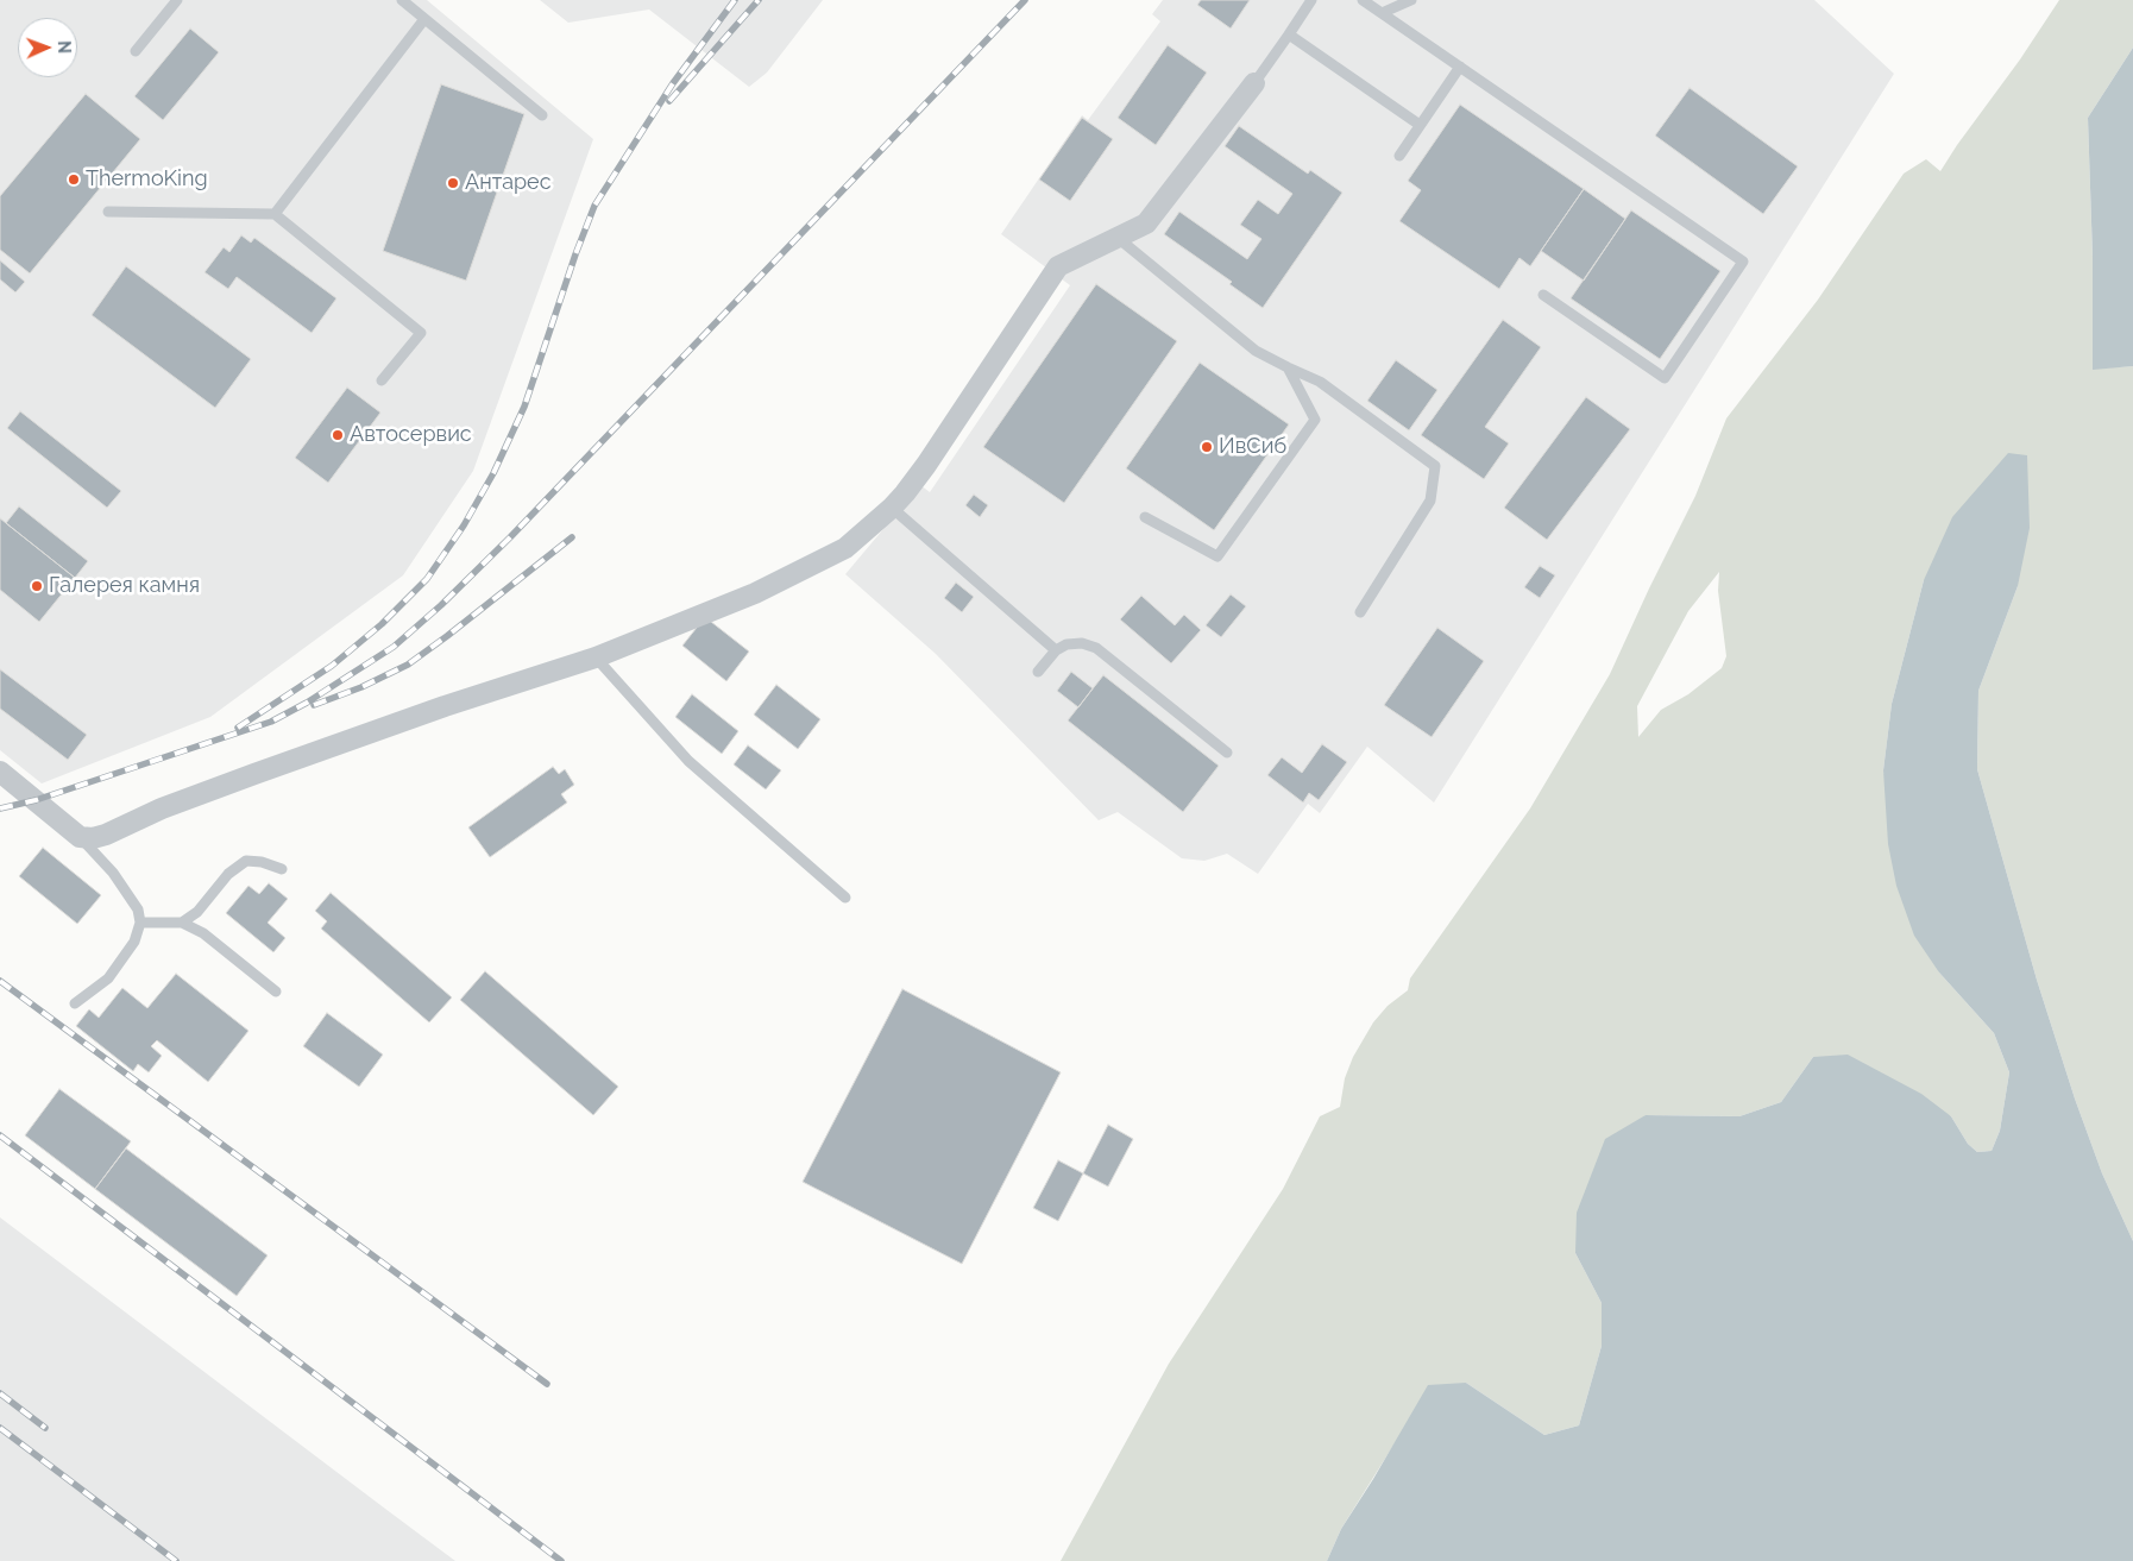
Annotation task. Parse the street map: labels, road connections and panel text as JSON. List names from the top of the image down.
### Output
{
  "places": [
    "ThermoKing",
    "Антарес",
    "Автосервис",
    "ИвСиб",
    "Галерея камня"
  ],
  "north": "right"
}
